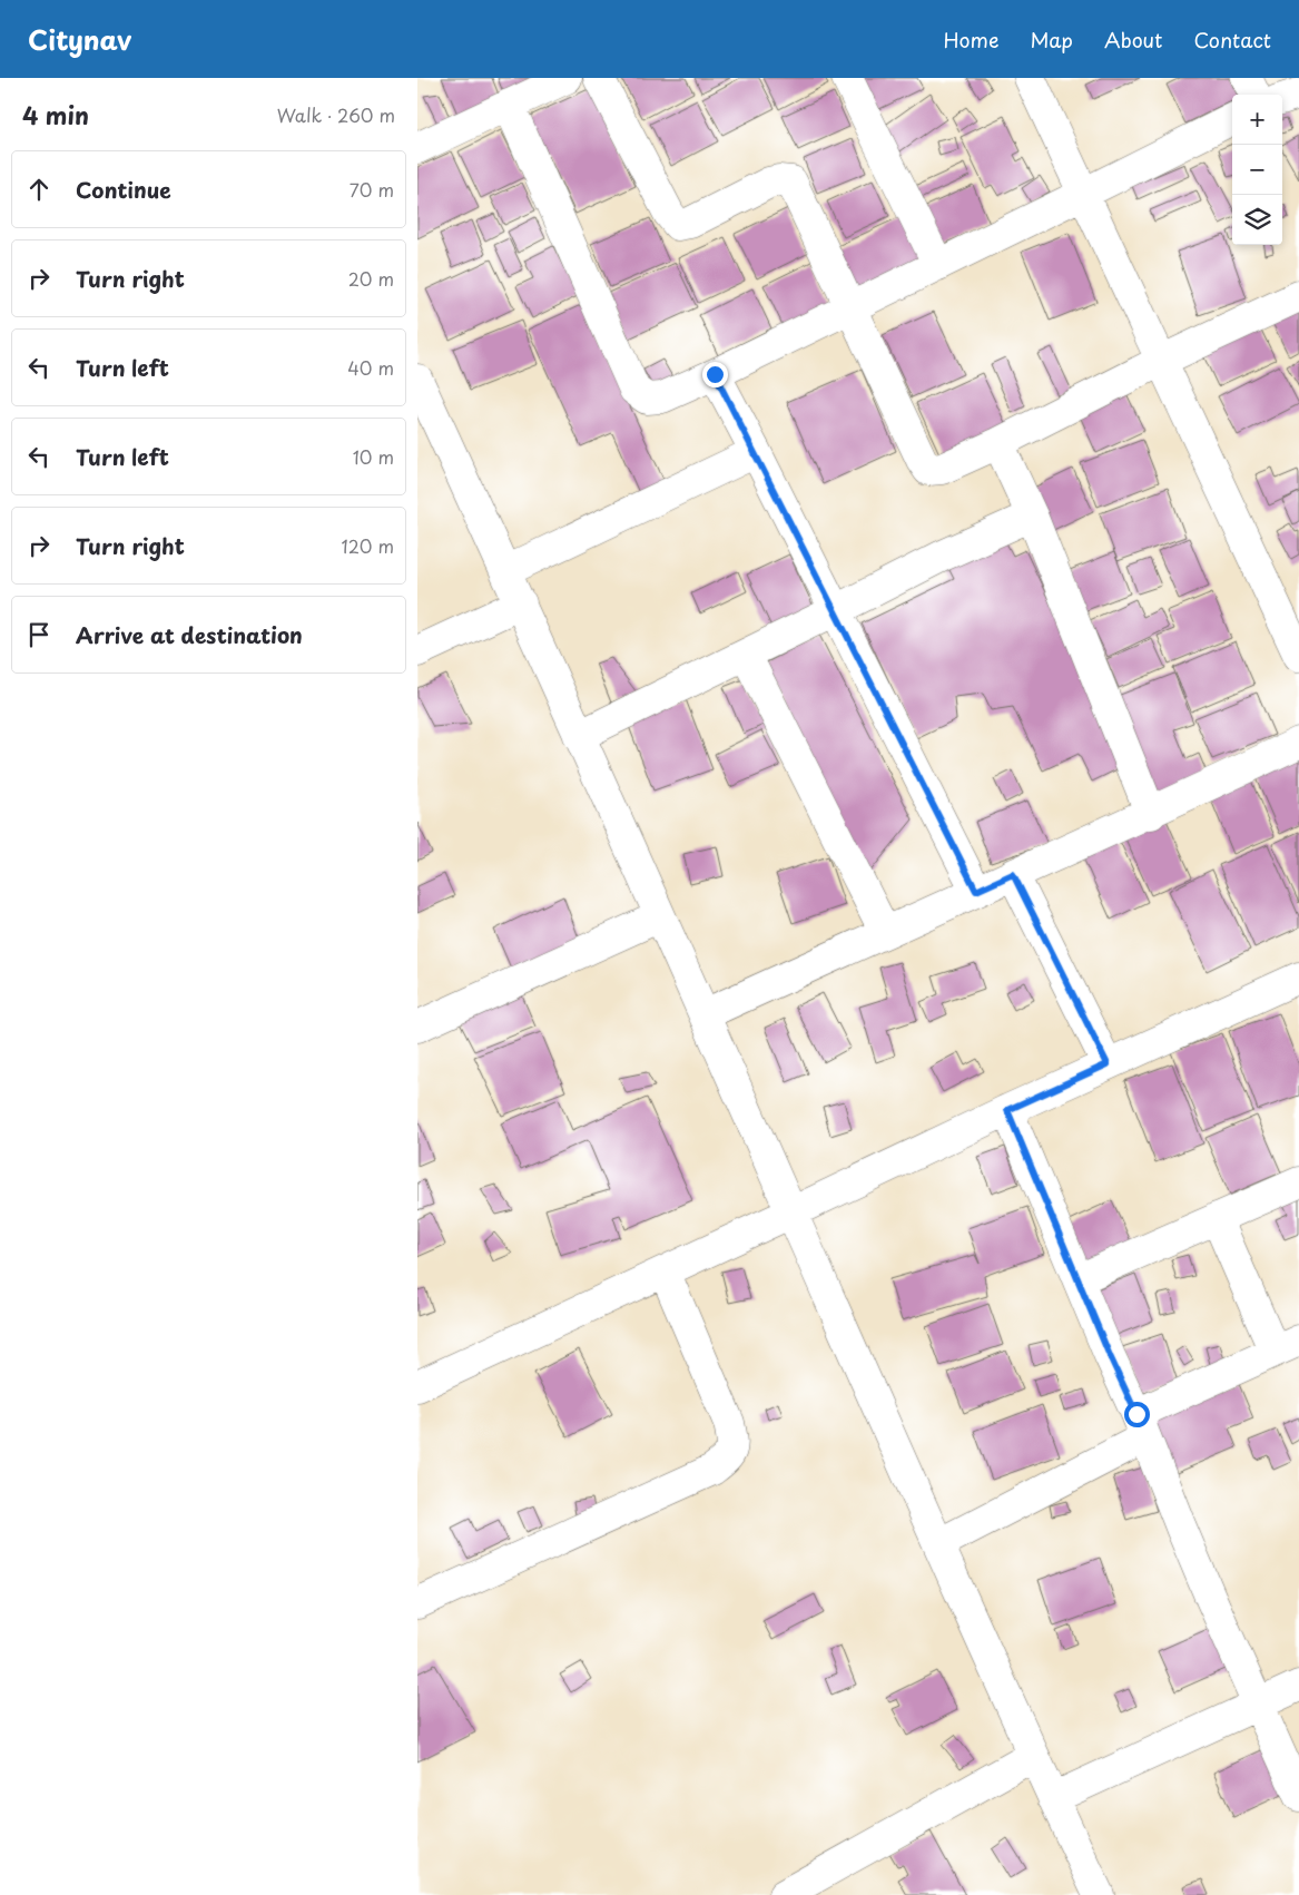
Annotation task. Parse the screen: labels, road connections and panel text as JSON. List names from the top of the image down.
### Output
{
  "page": {
    "header": "Citynav",
    "nav": [
      "Home",
      "Map",
      "About",
      "Contact"
    ],
    "heading": ["4 min", "Walk · 260 m"],
    "map_buttons": ["+", "−"],
    "list": [
      ["Continue", "70 m"],
      ["Turn right", "20 m"],
      ["Turn left", "40 m"],
      ["Turn left", "10 m"],
      ["Turn right", "120 m"],
      "Arrive at destination"
    ]
  }
}
